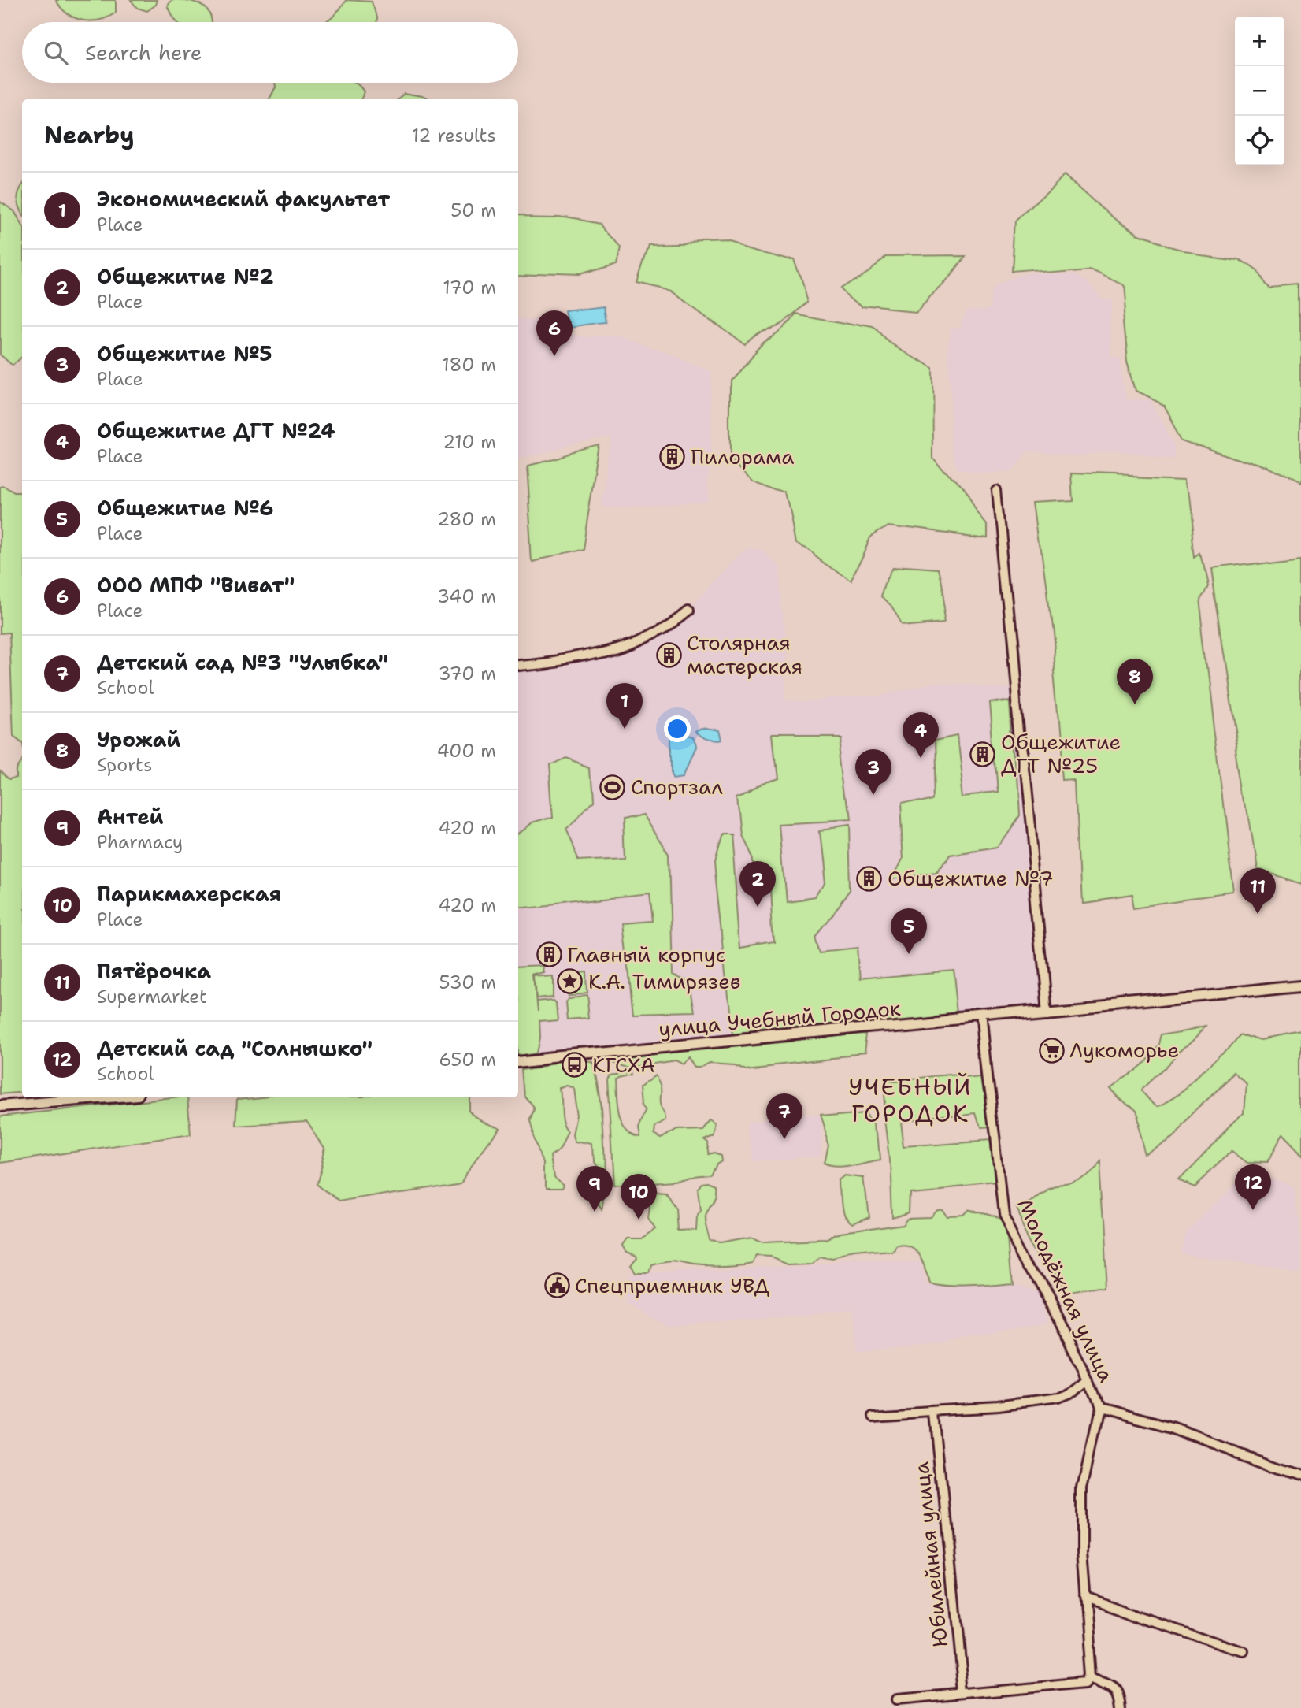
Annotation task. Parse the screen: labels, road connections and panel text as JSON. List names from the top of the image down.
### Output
{
  "streets": {
    "street": ["улица Учебный Городок", "Молодёжная улица", "Юбилейная улица"]
  },
  "crossings": [
    ["улица Учебный Городок", "Молодёжная улица"]
  ],
  "districts": ["УЧЕБНЫЙ ГОРОДОК"],
  "places": {
    "building": [
      "Пилорама",
      "Столярная мастерская",
      "Общежитие ДГТ №25",
      "Общежитие №7",
      "Главный корпус"
    ],
    "sports": ["Спортзал"],
    "place": ["К.А. Тимирязев"],
    "supermarket": ["Лукоморье"],
    "bus stop": ["КГСХА"],
    "public building": ["Спецприемник УВД"]
  },
  "page": {
    "map_buttons": ["+", "−"],
    "search": "Search here",
    "heading": ["Nearby", "12 results"],
    "list": [
      {
        "mark": "1",
        "name": "Экономический факультет",
        "note": "Place",
        "value": "50 m"
      },
      {
        "mark": "2",
        "name": "Общежитие №2",
        "note": "Place",
        "value": "170 m"
      },
      {
        "mark": "3",
        "name": "Общежитие №5",
        "note": "Place",
        "value": "180 m"
      },
      {
        "mark": "4",
        "name": "Общежитие ДГТ №24",
        "note": "Place",
        "value": "210 m"
      },
      {
        "mark": "5",
        "name": "Общежитие №6",
        "note": "Place",
        "value": "280 m"
      },
      {
        "mark": "6",
        "name": "ООО МПФ \"Виват\"",
        "note": "Place",
        "value": "340 m"
      },
      {
        "mark": "7",
        "name": "Детский сад №3 \"Улыбка\"",
        "note": "School",
        "value": "370 m"
      },
      {
        "mark": "8",
        "name": "Урожай",
        "note": "Sports",
        "value": "400 m"
      },
      {
        "mark": "9",
        "name": "Антей",
        "note": "Pharmacy",
        "value": "420 m"
      },
      {
        "mark": "10",
        "name": "Парикмахерская",
        "note": "Place",
        "value": "420 m"
      },
      {
        "mark": "11",
        "name": "Пятёрочка",
        "note": "Supermarket",
        "value": "530 m"
      },
      {
        "mark": "12",
        "name": "Детский сад \"Солнышко\"",
        "note": "School",
        "value": "650 m"
      }
    ],
    "pins": [
      "6",
      "8",
      "1",
      "4",
      "3",
      "2",
      "11",
      "5",
      "7",
      "12",
      "9",
      "10"
    ]
  }
}
